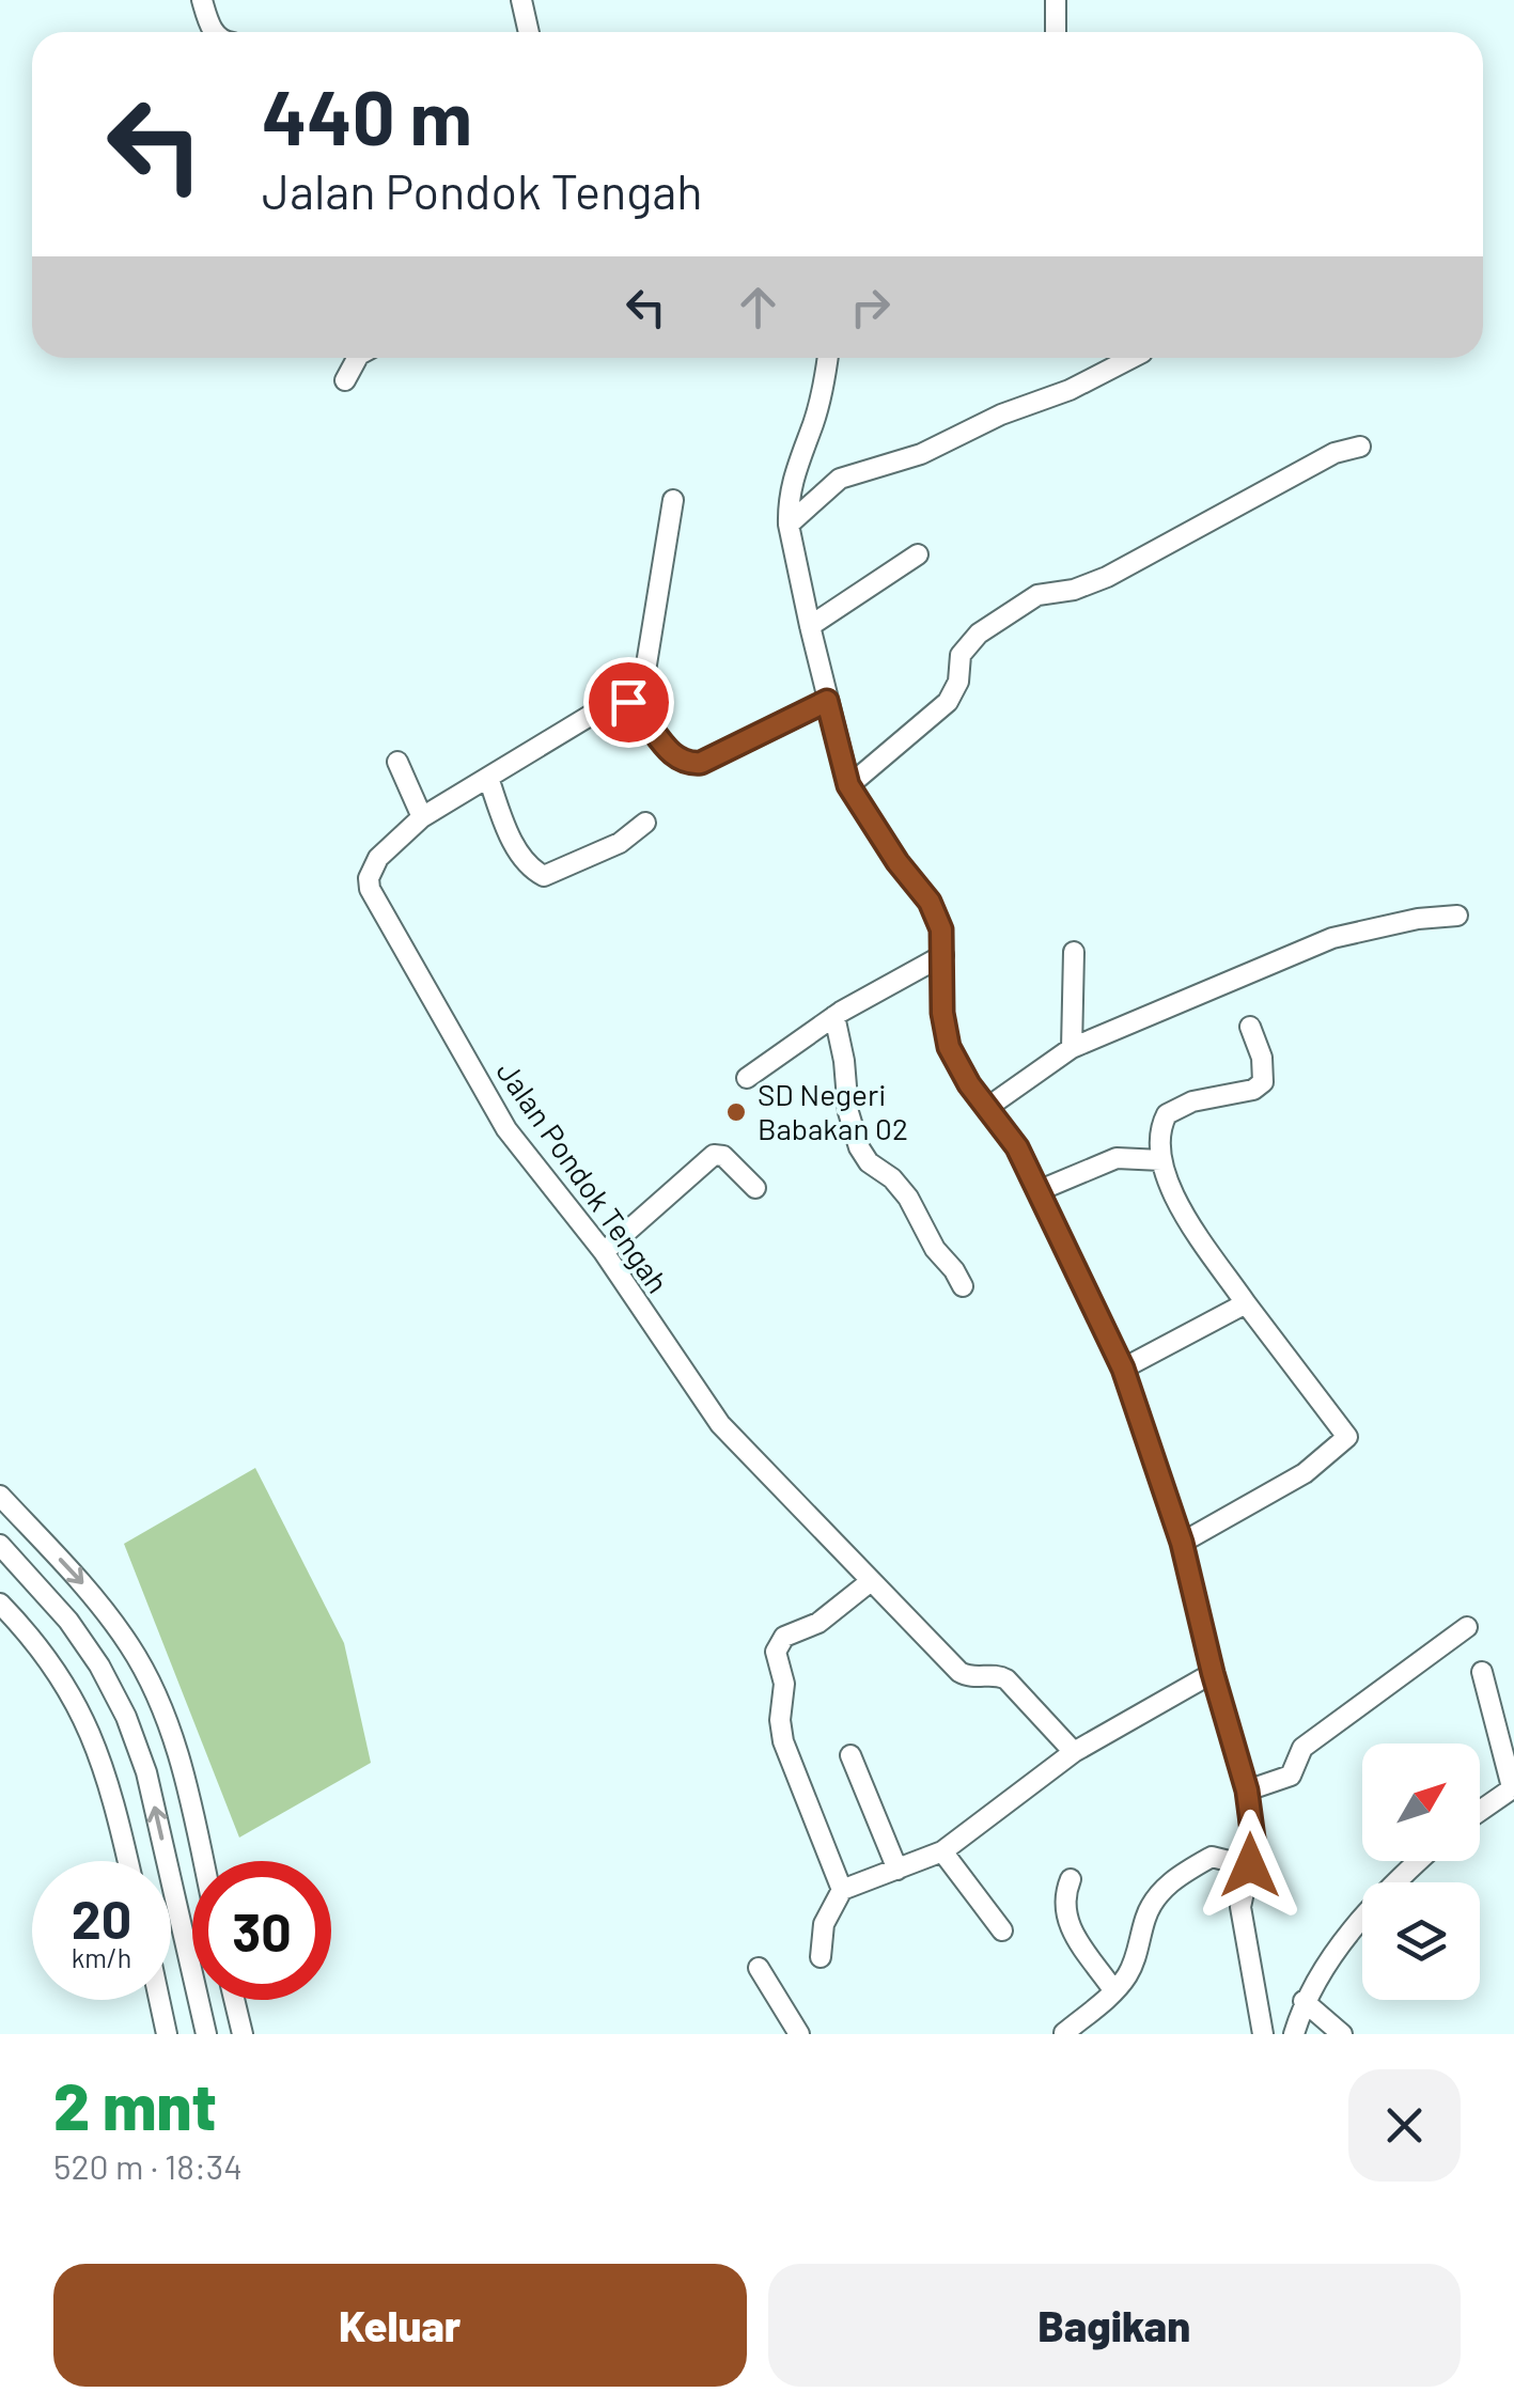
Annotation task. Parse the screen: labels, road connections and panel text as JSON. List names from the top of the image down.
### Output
{
  "streets": {
    "street": ["Jalan Pondok Tengah"]
  },
  "places": ["SD Negeri Babakan 02"],
  "north": "top right",
  "page": {
    "turn": ["440 m", "Jalan Pondok Tengah"],
    "speed": "20 km/h",
    "limit": "30",
    "heading": ["2 mnt", "520 m · 18:34"],
    "buttons": ["Keluar", "Bagikan"]
  }
}
